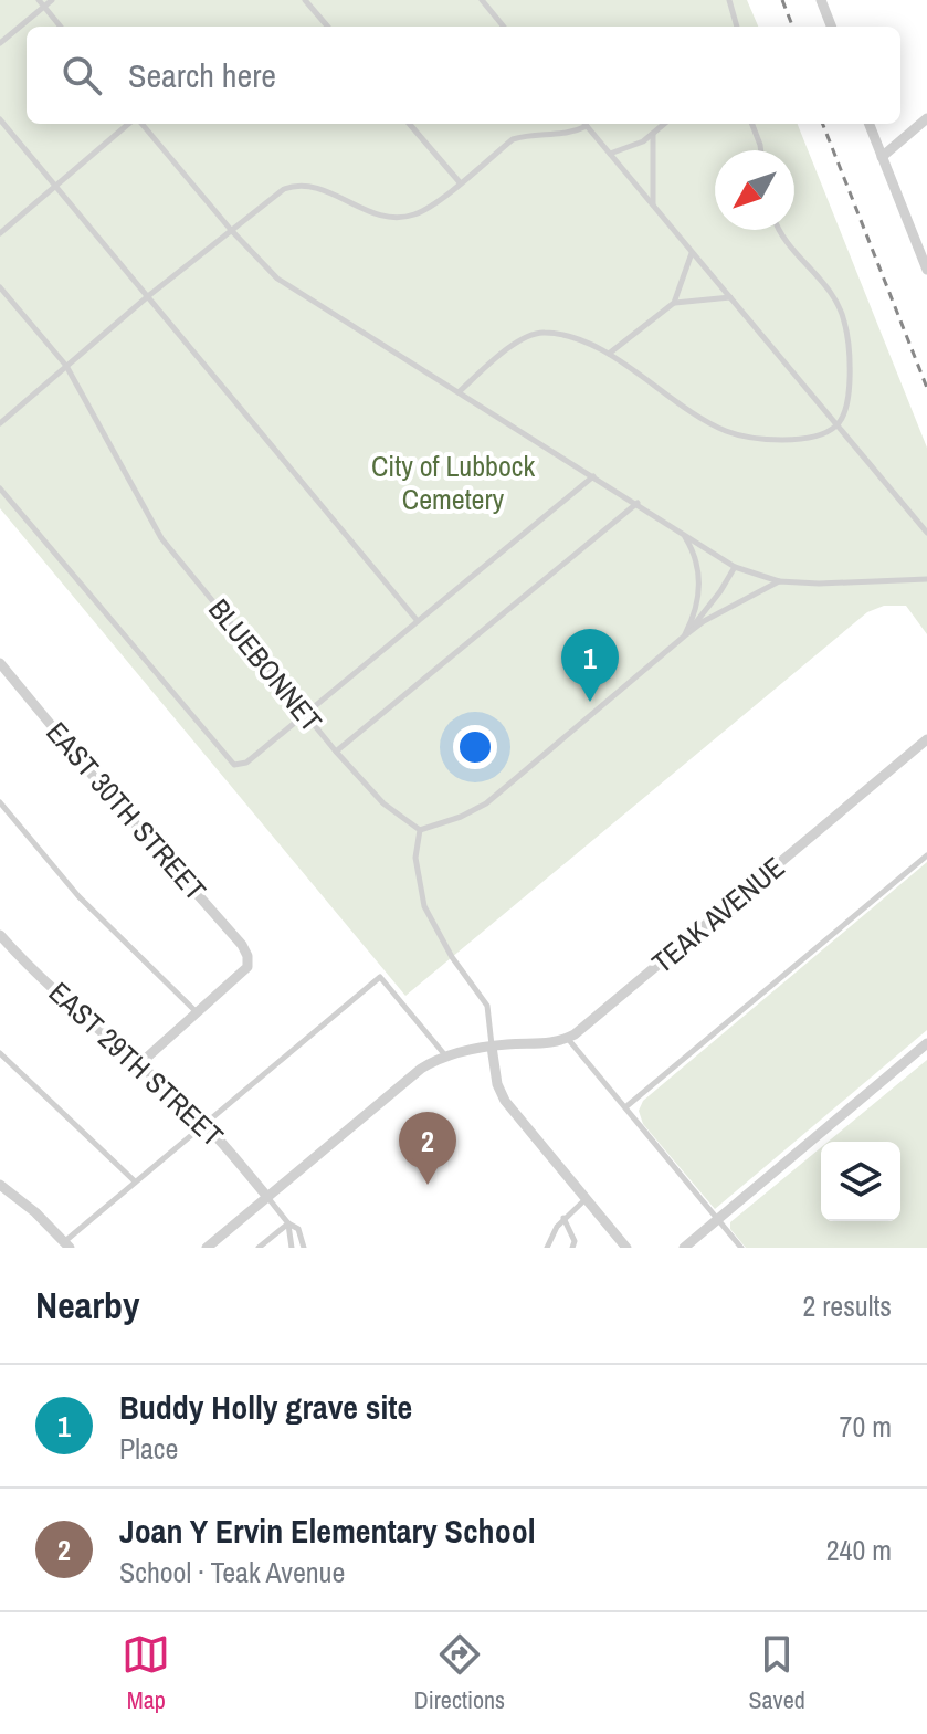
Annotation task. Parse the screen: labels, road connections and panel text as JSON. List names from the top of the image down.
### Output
{
  "streets": {
    "street": ["EAST 30TH STREET", "TEAK AVENUE", "EAST 29TH STREET"],
    "lane": ["BLUEBONNET"]
  },
  "parks": ["City of Lubbock Cemetery"],
  "north": "bottom left",
  "page": {
    "search": "Search here",
    "pins": ["1", "2"],
    "heading": ["Nearby", "2 results"],
    "list": [
      {
        "mark": "1",
        "name": "Buddy Holly grave site",
        "note": "Place",
        "value": "70 m"
      },
      {
        "mark": "2",
        "name": "Joan Y Ervin Elementary School",
        "note": "School · Teak Avenue",
        "value": "240 m"
      }
    ],
    "nav": ["Map", "Directions", "Saved"]
  }
}
